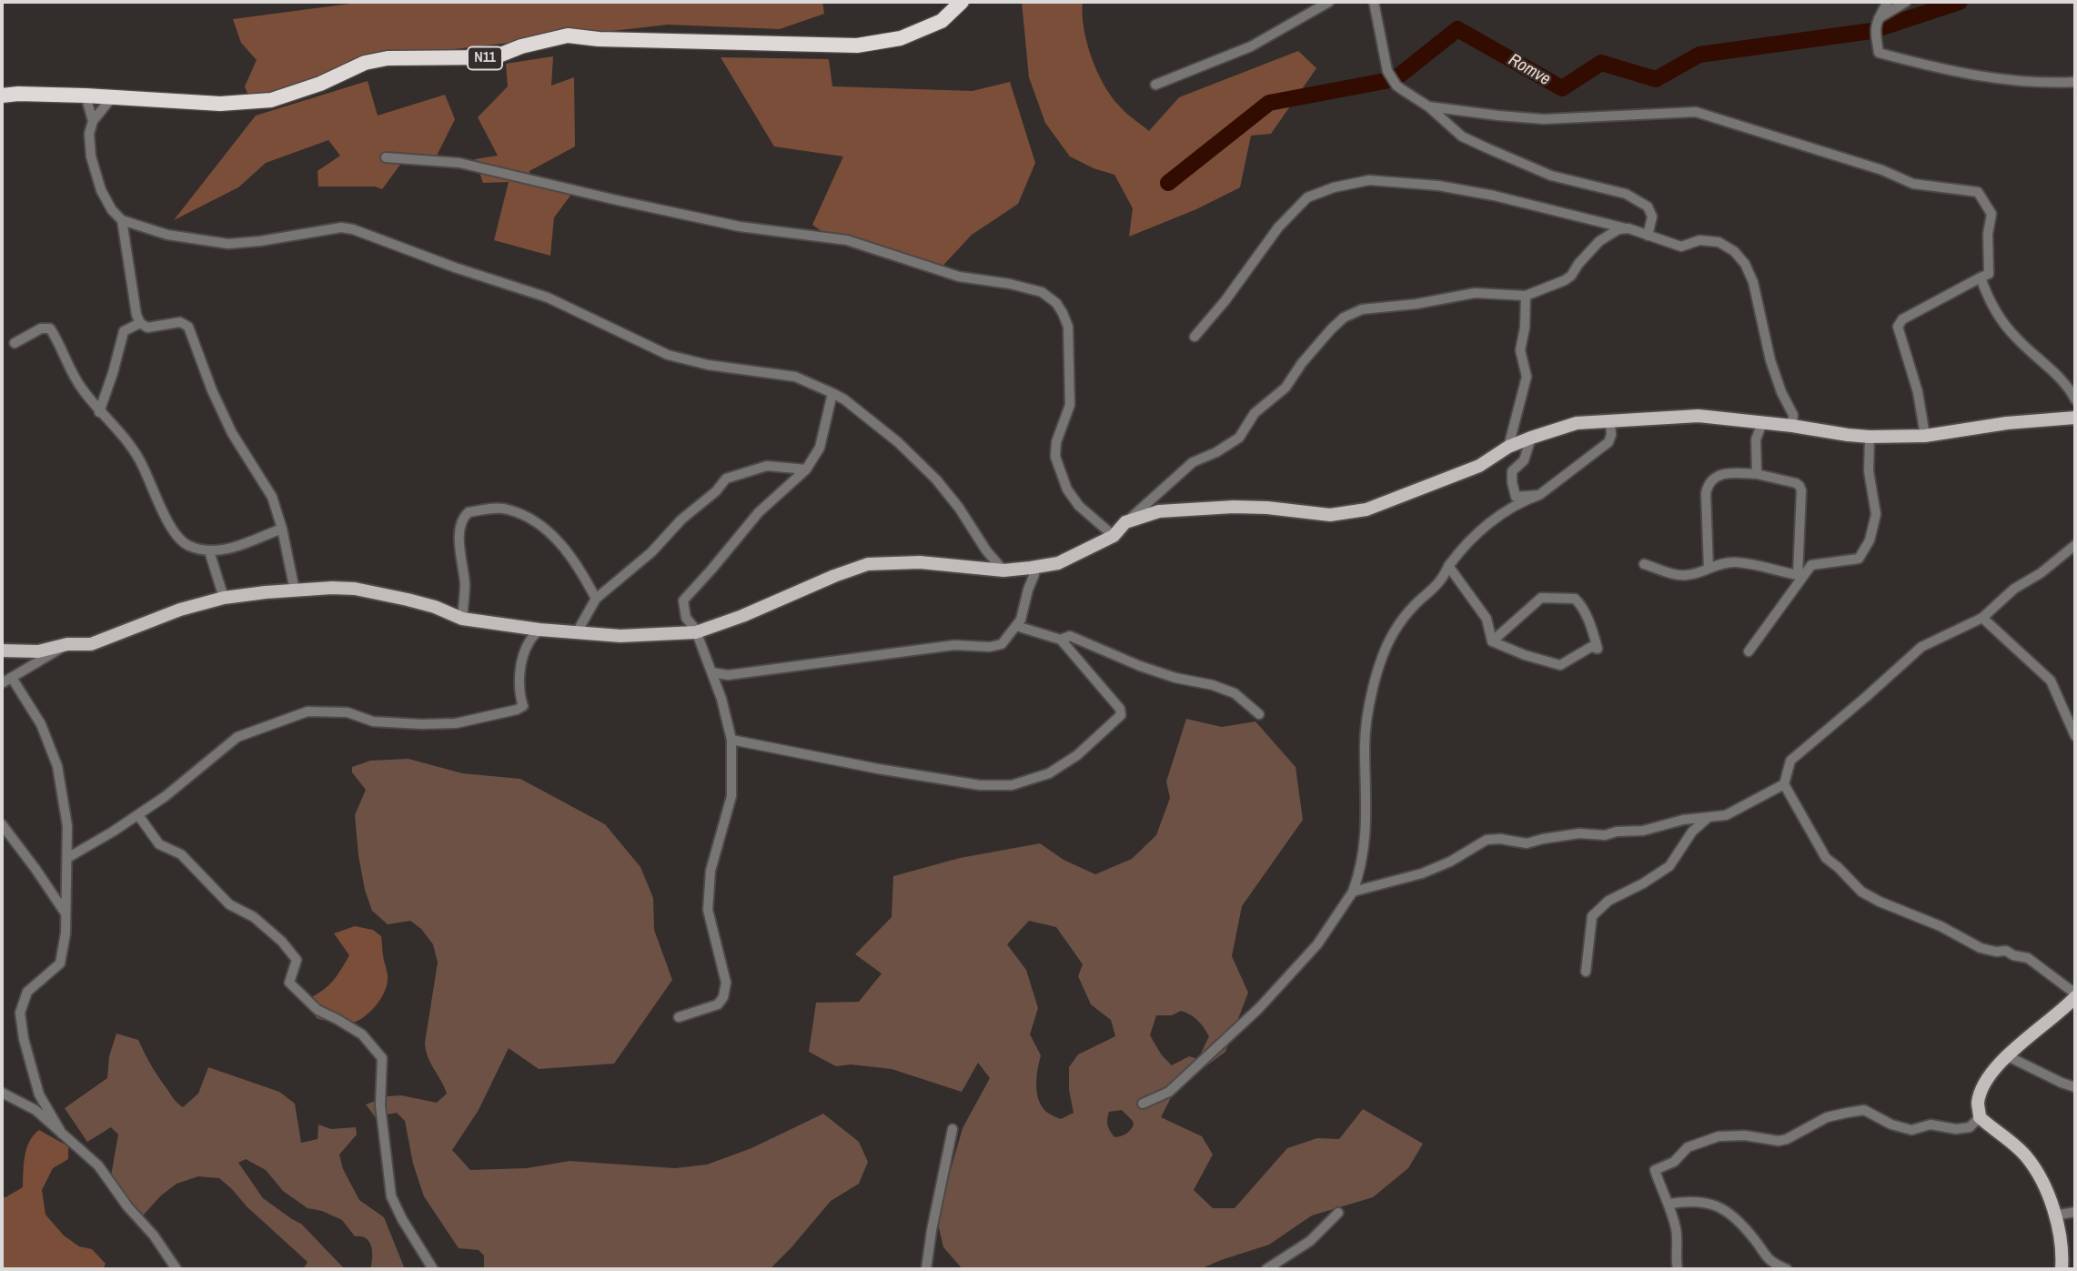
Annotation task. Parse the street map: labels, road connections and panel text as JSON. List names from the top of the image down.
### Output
{
  "streets": {
    "highway": ["N11"]
  },
  "water": ["Romve"]
}
